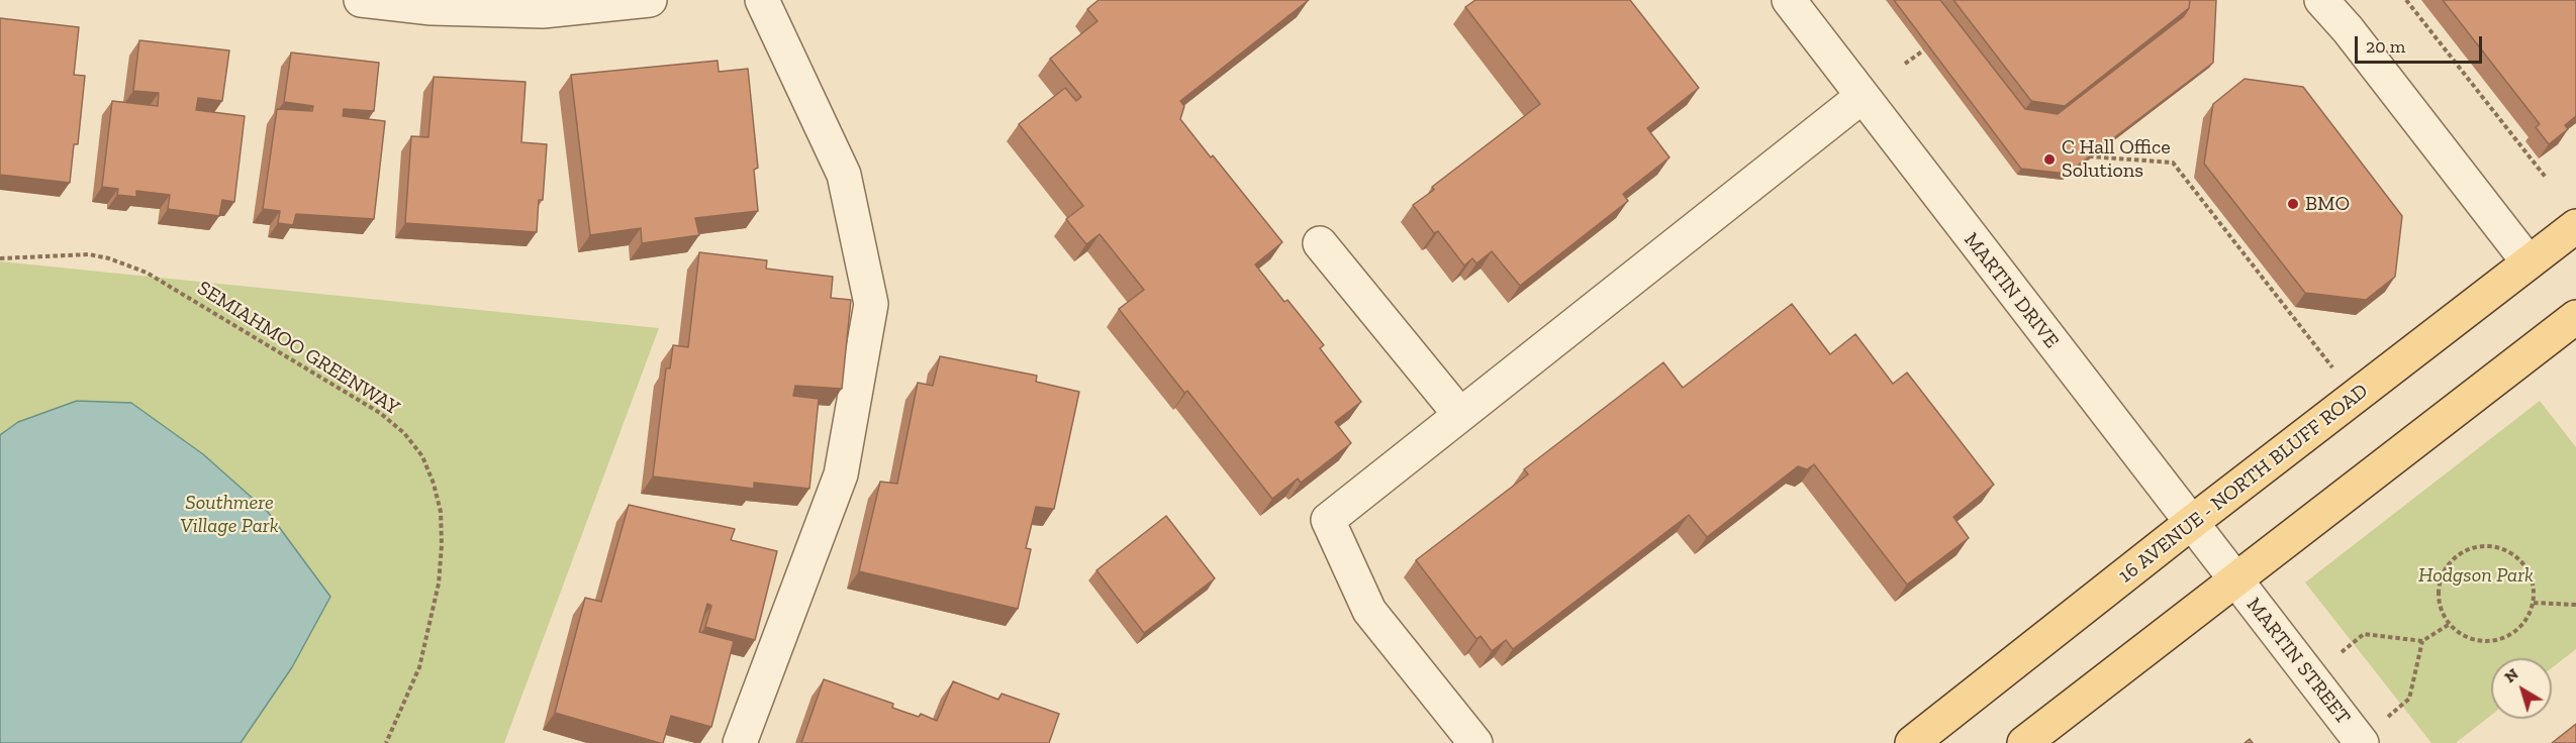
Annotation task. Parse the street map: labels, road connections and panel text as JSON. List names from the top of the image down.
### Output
{
  "streets": {
    "main road": ["16 AVENUE - NORTH BLUFF ROAD"],
    "street": ["MARTIN DRIVE", "MARTIN STREET"],
    "path": ["SEMIAHMOO GREENWAY"]
  },
  "crossings": [
    ["MARTIN DRIVE", "16 AVENUE - NORTH BLUFF ROAD"],
    ["MARTIN DRIVE", "MARTIN STREET"]
  ],
  "parks": ["Southmere Village Park", "Hodgson Park"],
  "places": ["C Hall Office Solutions", "BMO"],
  "scale_bar": "20 m",
  "north": "top left"
}
